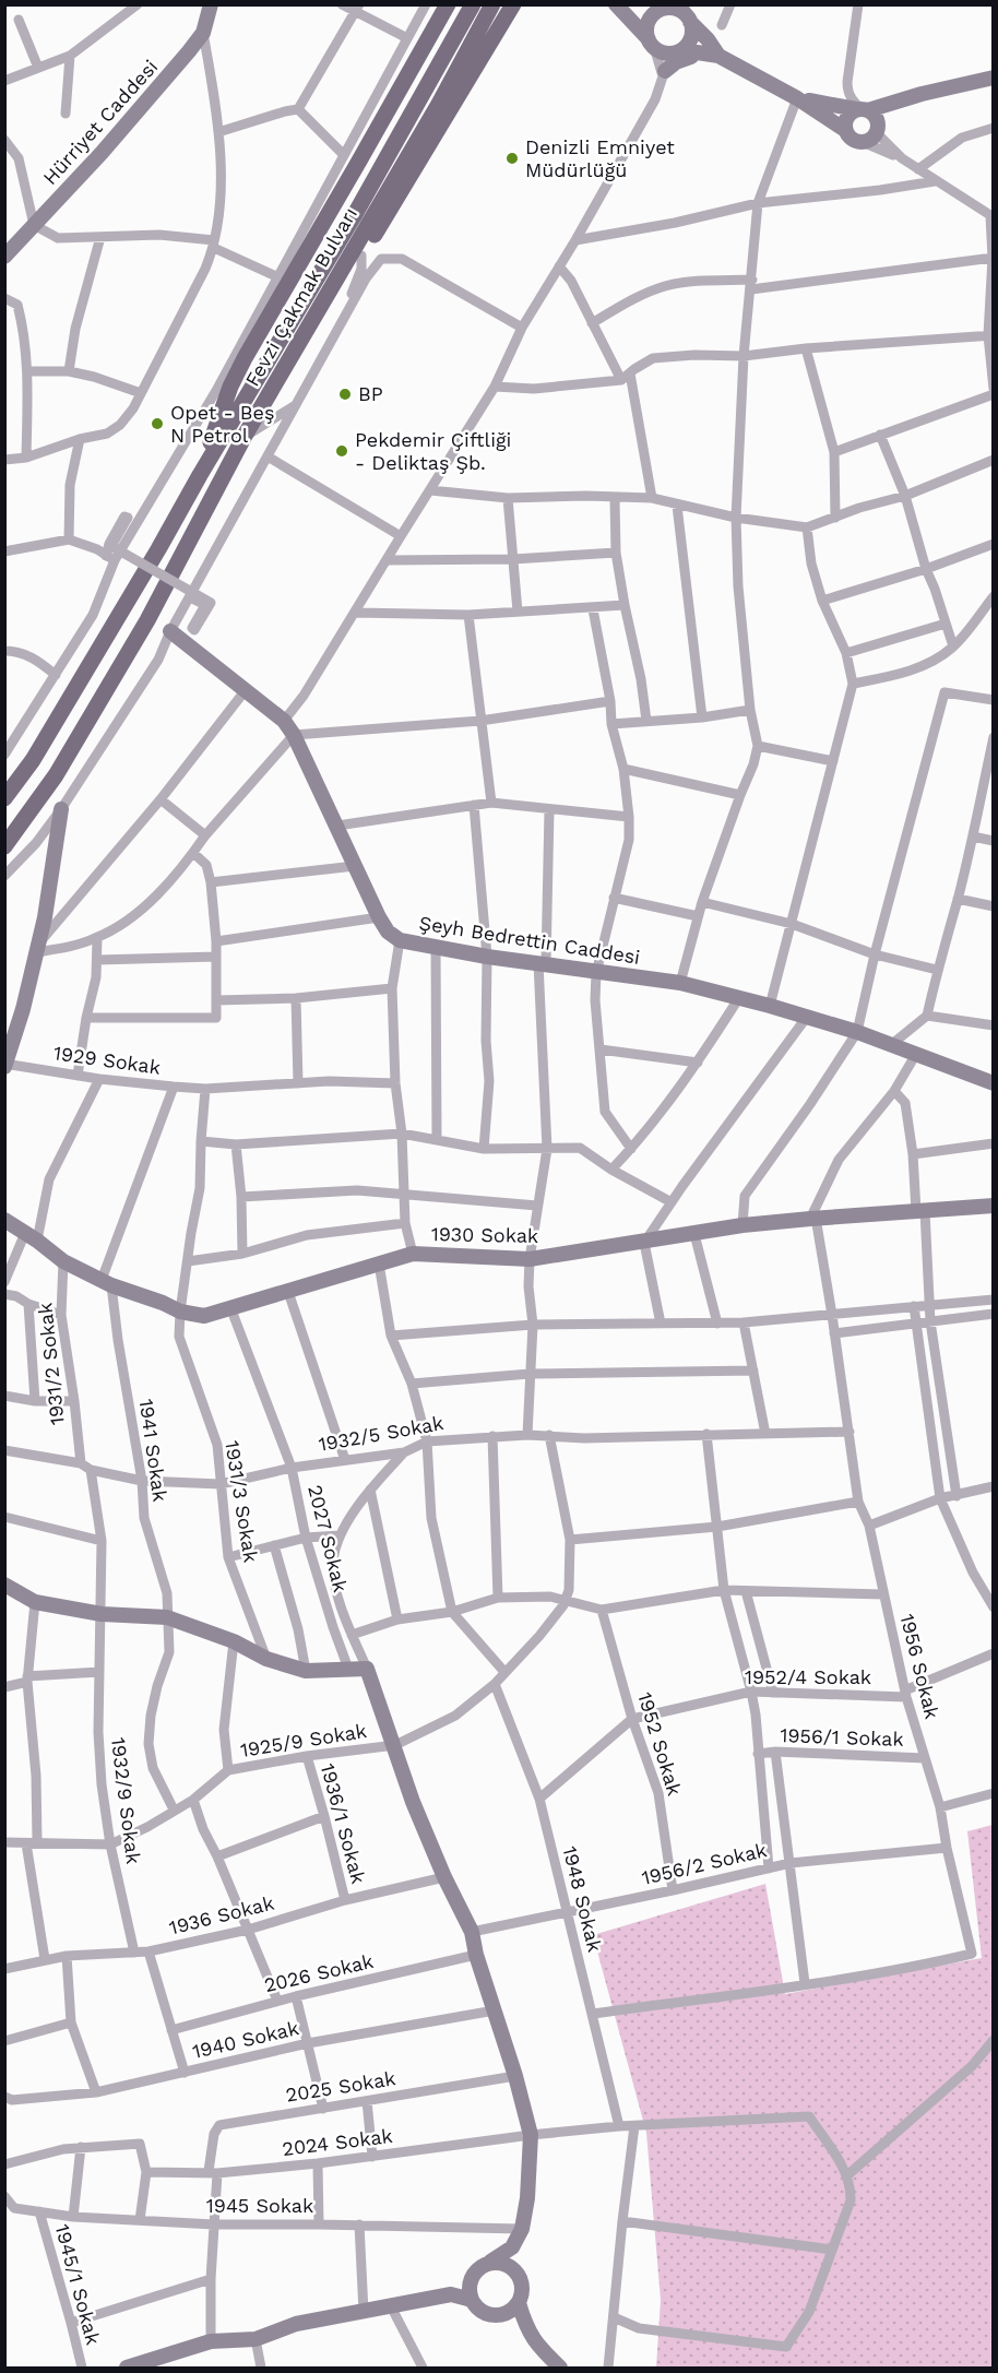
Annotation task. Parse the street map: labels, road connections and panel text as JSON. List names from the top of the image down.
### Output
{
  "streets": {
    "main road": ["Fevzi Çakmak Bulvarı"],
    "street": [
      "Hürriyet Caddesi",
      "Şeyh Bedrettin Caddesi",
      "1929 Sokak",
      "1930 Sokak",
      "1931/2 Sokak",
      "1932/5 Sokak",
      "1941 Sokak",
      "1931/3 Sokak",
      "2027 Sokak",
      "1956 Sokak",
      "1952/4 Sokak",
      "1956/1 Sokak",
      "1925/9 Sokak",
      "1952 Sokak",
      "1932/9 Sokak",
      "1936/1 Sokak",
      "1956/2 Sokak",
      "1948 Sokak",
      "1936 Sokak",
      "2026 Sokak",
      "1940 Sokak",
      "2025 Sokak",
      "2024 Sokak",
      "1945 Sokak",
      "1945/1 Sokak"
    ]
  },
  "crossings": [
    ["1929 Sokak", "1931/3 Sokak"],
    ["1930 Sokak", "1931/2 Sokak"],
    ["1930 Sokak", "1941 Sokak"],
    ["1930 Sokak", "1931/3 Sokak"],
    ["1930 Sokak", "2027 Sokak"],
    ["1930 Sokak", "1956 Sokak"],
    ["1931/2 Sokak", "1932/5 Sokak"],
    ["1932/5 Sokak", "1941 Sokak"],
    ["1932/5 Sokak", "1931/3 Sokak"],
    ["1932/5 Sokak", "2027 Sokak"],
    ["1932/5 Sokak", "1956 Sokak"],
    ["1941 Sokak", "1925/9 Sokak"],
    ["1956 Sokak", "1952/4 Sokak"],
    ["1956 Sokak", "1956/1 Sokak"],
    ["1956 Sokak", "1956/2 Sokak"],
    ["1952/4 Sokak", "1952 Sokak"],
    ["1925/9 Sokak", "1932/9 Sokak"],
    ["1925/9 Sokak", "1936/1 Sokak"],
    ["1925/9 Sokak", "1948 Sokak"],
    ["1952 Sokak", "1956/2 Sokak"],
    ["1932/9 Sokak", "1936 Sokak"],
    ["1936/1 Sokak", "1936 Sokak"],
    ["1956/2 Sokak", "1948 Sokak"],
    ["1948 Sokak", "2024 Sokak"],
    ["2025 Sokak", "2024 Sokak"],
    ["1945 Sokak", "1945/1 Sokak"]
  ],
  "places": [
    "Denizli Emniyet Müdürlüğü",
    "BP",
    "Opet - Beş N Petrol",
    "Pekdemir Çiftliği - Deliktaş Şb."
  ]
}
